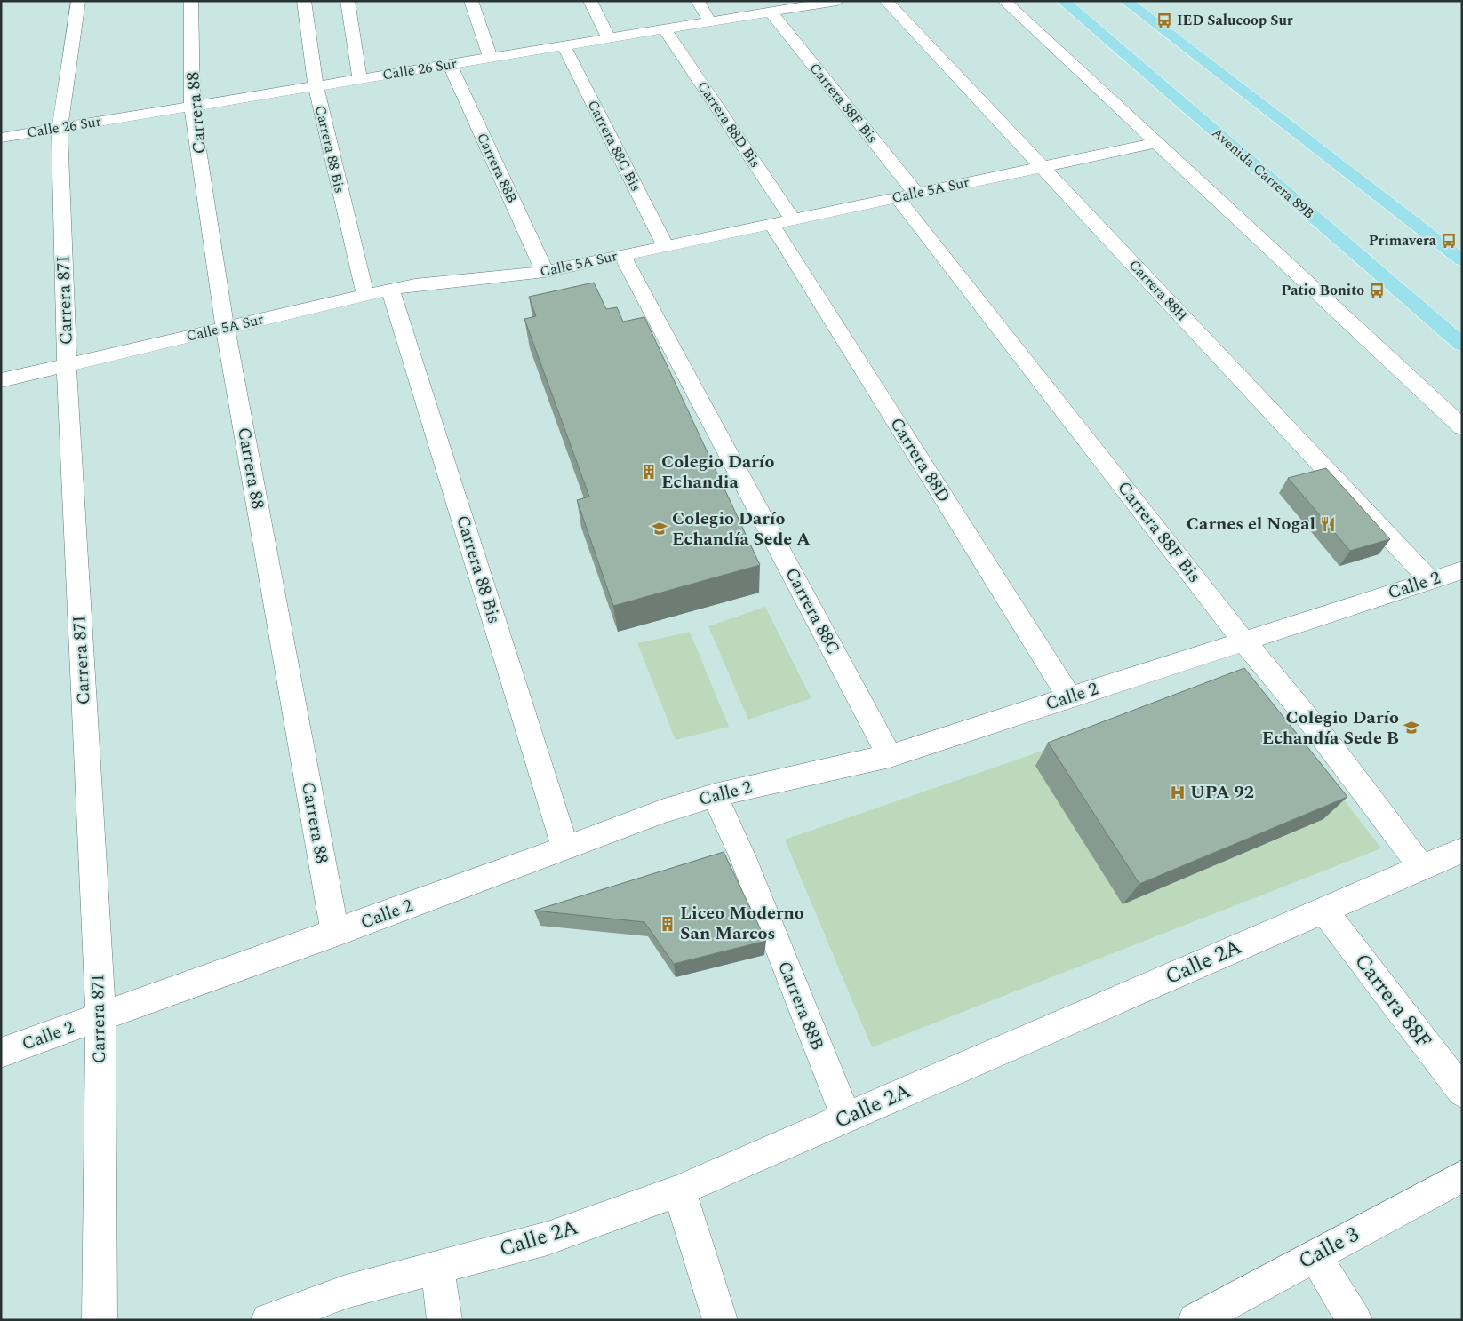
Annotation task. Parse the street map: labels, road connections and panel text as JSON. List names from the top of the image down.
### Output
{
  "streets": {
    "main road": ["Avenida Carrera 89B"],
    "street": [
      "Calle 26 Sur",
      "Carrera 88F Bis",
      "Carrera 88",
      "Carrera 88D Bis",
      "Carrera 88C Bis",
      "Carrera 88 Bis",
      "Carrera 88B",
      "Calle 5A Sur",
      "Carrera 88H",
      "Carrera 87I",
      "Carrera 88D",
      "Calle 2",
      "Carrera 88C",
      "Calle 2A",
      "Carrera 88F",
      "Calle 3"
    ]
  },
  "crossings": [
    ["Calle 26 Sur", "Carrera 88F Bis"],
    ["Calle 26 Sur", "Carrera 88"],
    ["Calle 26 Sur", "Carrera 88D Bis"],
    ["Calle 26 Sur", "Carrera 88C Bis"],
    ["Calle 26 Sur", "Carrera 88 Bis"],
    ["Calle 26 Sur", "Carrera 88B"],
    ["Calle 26 Sur", "Carrera 87I"],
    ["Carrera 88F Bis", "Calle 5A Sur"],
    ["Carrera 88F Bis", "Calle 2"],
    ["Carrera 88F Bis", "Calle 2A"],
    ["Carrera 88", "Calle 5A Sur"],
    ["Carrera 88", "Calle 2"],
    ["Carrera 88D Bis", "Calle 5A Sur"],
    ["Carrera 88C Bis", "Calle 5A Sur"],
    ["Carrera 88 Bis", "Calle 5A Sur"],
    ["Carrera 88 Bis", "Calle 2"],
    ["Carrera 88B", "Calle 5A Sur"],
    ["Carrera 88B", "Calle 2"],
    ["Carrera 88B", "Calle 2A"],
    ["Calle 5A Sur", "Carrera 88H"],
    ["Calle 5A Sur", "Carrera 87I"],
    ["Calle 5A Sur", "Carrera 88D"],
    ["Calle 5A Sur", "Carrera 88C"],
    ["Carrera 88H", "Calle 2"],
    ["Carrera 87I", "Calle 2"],
    ["Carrera 88D", "Calle 2"],
    ["Calle 2", "Carrera 88C"],
    ["Calle 2A", "Carrera 88F"]
  ],
  "places": {
    "bus stop": ["IED Salucoop Sur", "Primavera", "Patio Bonito"],
    "building": ["Colegio Darío Echandia", "Liceo Moderno San Marcos"],
    "restaurant": ["Carnes el Nogal"],
    "school or university": ["Colegio Darío Echandía Sede A", "Colegio Darío Echandía Sede B"],
    "hospital": ["UPA 92"]
  }
}
